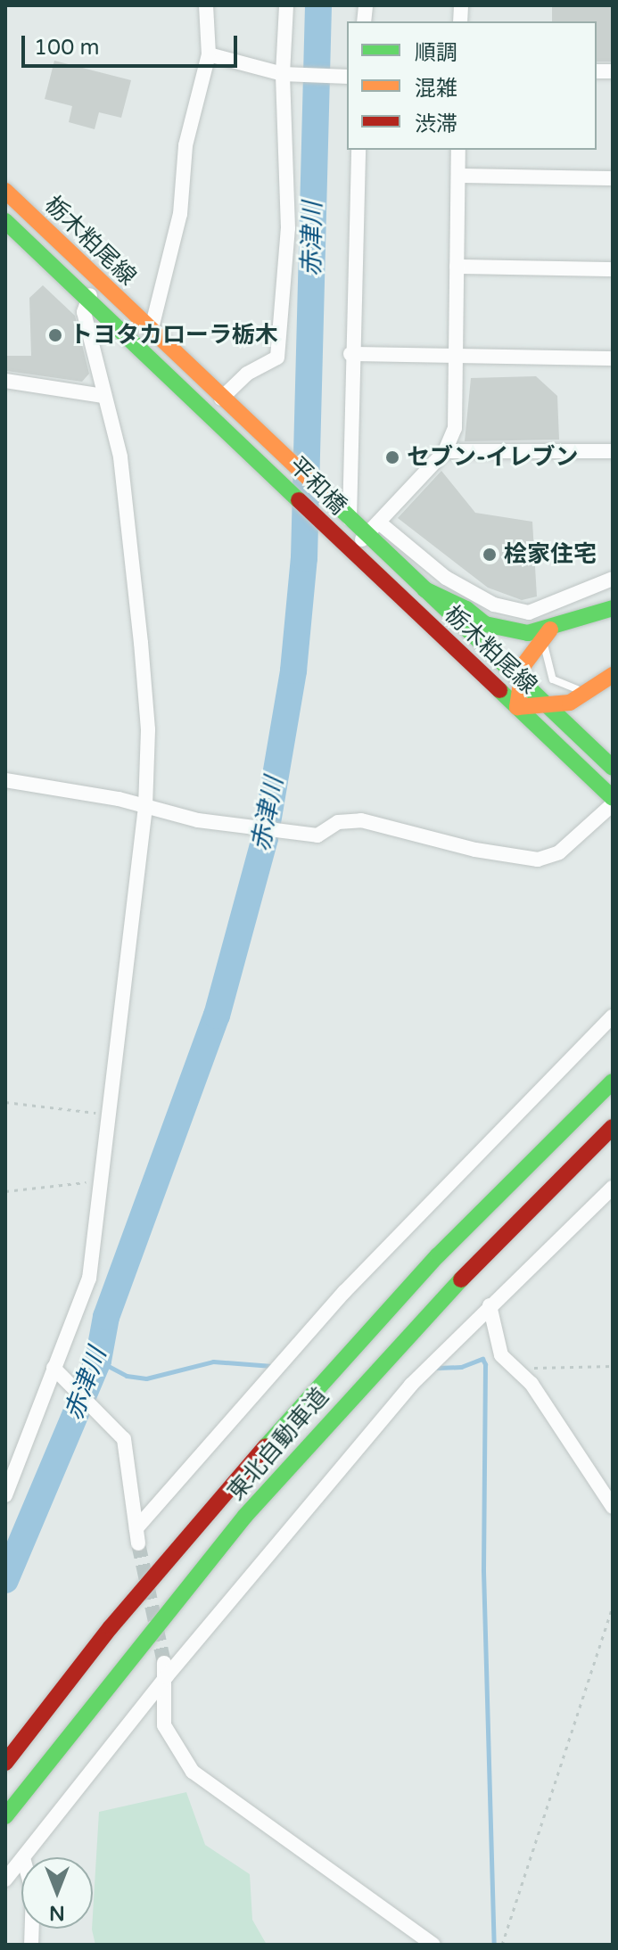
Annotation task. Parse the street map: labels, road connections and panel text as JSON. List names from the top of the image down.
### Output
{
  "streets": {
    "main road": ["栃木粕尾線", "平和橋", "東北自動車道"]
  },
  "crossings": [
    ["栃木粕尾線", "平和橋"]
  ],
  "water": ["赤津川"],
  "places": ["トヨタカローラ栃木", "セブン-イレブン", "桧家住宅"],
  "legend": ["順調", "混雑", "渋滞"],
  "scale_bar": "100 m",
  "north": "bottom"
}
